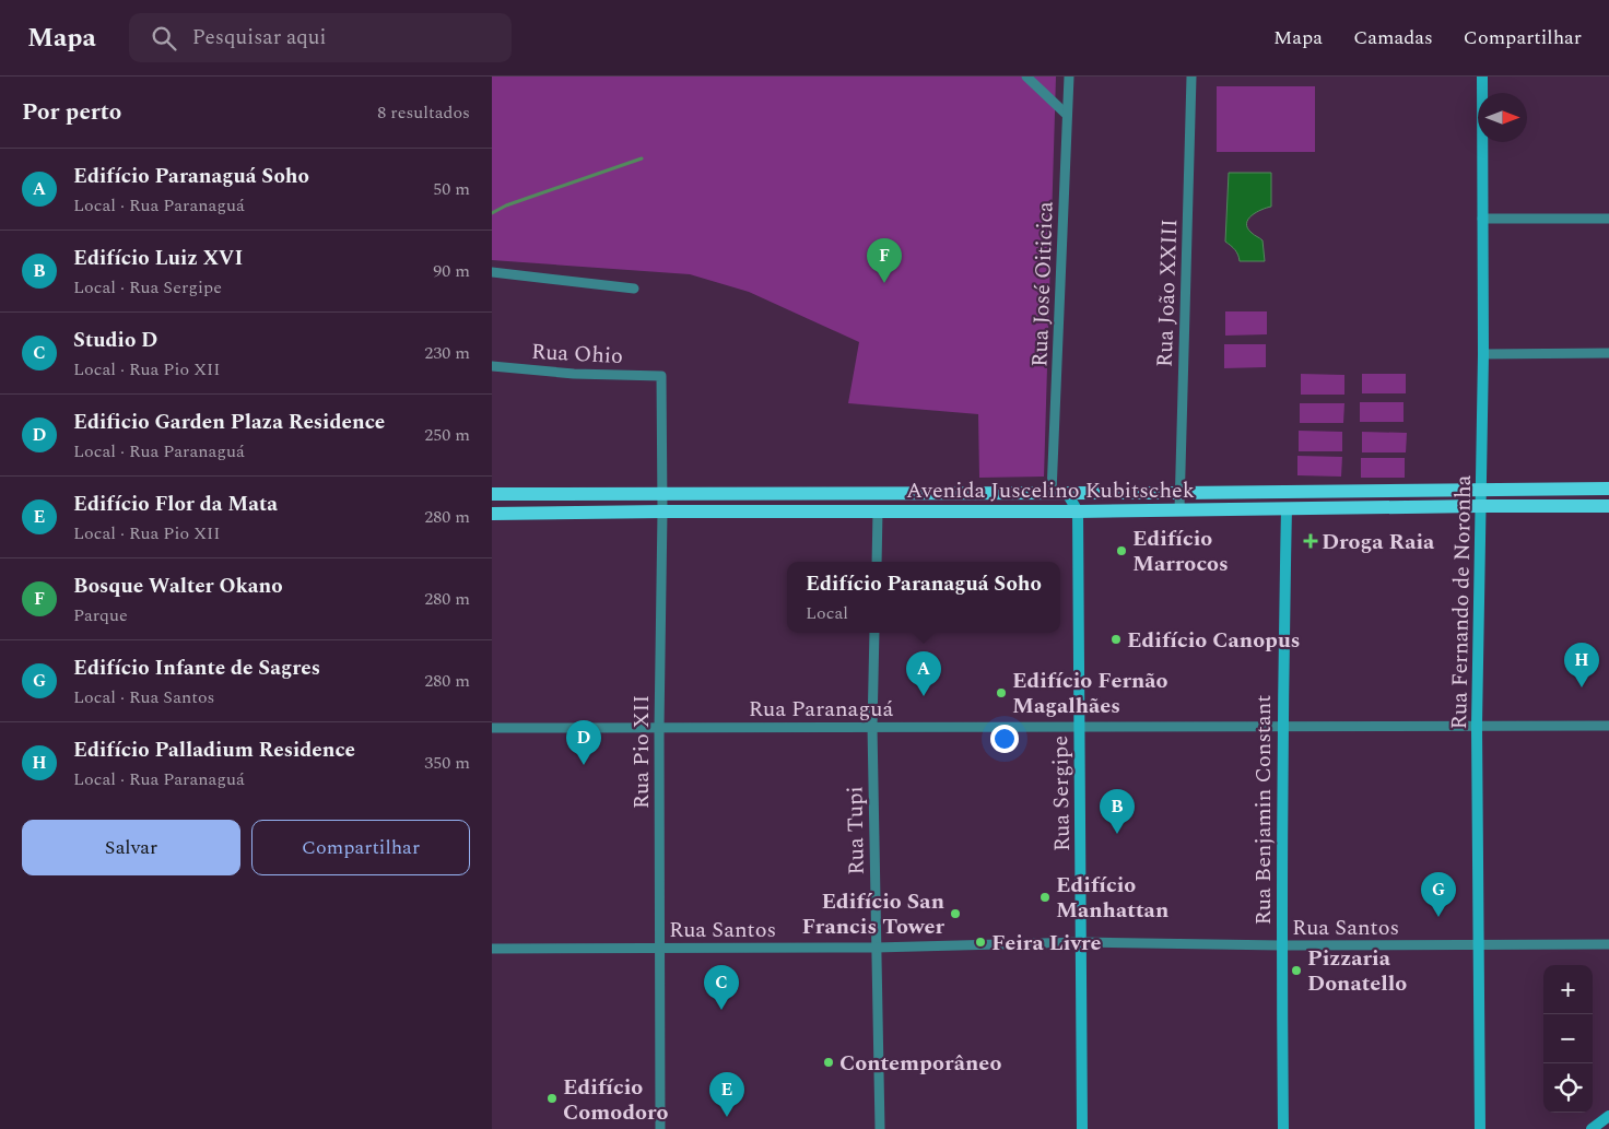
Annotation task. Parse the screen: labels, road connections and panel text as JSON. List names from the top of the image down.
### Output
{
  "streets": {
    "main road": ["Avenida Juscelino Kubitschek"],
    "street": [
      "Rua José Oiticica",
      "Rua João XXIII",
      "Rua Ohio",
      "Rua Fernando de Noronha",
      "Rua Paranaguá",
      "Rua Pio XII",
      "Rua Sergipe",
      "Rua Benjamin Constant",
      "Rua Tupi",
      "Rua Santos"
    ]
  },
  "crossings": [
    ["Rua José Oiticica", "Avenida Juscelino Kubitschek"],
    ["Rua João XXIII", "Avenida Juscelino Kubitschek"],
    ["Rua Ohio", "Rua Pio XII"],
    ["Avenida Juscelino Kubitschek", "Rua Fernando de Noronha"],
    ["Avenida Juscelino Kubitschek", "Rua Pio XII"],
    ["Avenida Juscelino Kubitschek", "Rua Sergipe"],
    ["Avenida Juscelino Kubitschek", "Rua Benjamin Constant"],
    ["Rua Fernando de Noronha", "Rua Paranaguá"],
    ["Rua Fernando de Noronha", "Rua Santos"],
    ["Rua Paranaguá", "Rua Pio XII"],
    ["Rua Paranaguá", "Rua Sergipe"],
    ["Rua Paranaguá", "Rua Benjamin Constant"],
    ["Rua Paranaguá", "Rua Tupi"],
    ["Rua Pio XII", "Rua Santos"],
    ["Rua Sergipe", "Rua Santos"],
    ["Rua Benjamin Constant", "Rua Santos"],
    ["Rua Tupi", "Rua Santos"]
  ],
  "places": {
    "health": ["Droga Raia"],
    "other": [
      "Edifício Marrocos",
      "Edifício Canopus",
      "Edifício Fernão Magalhães",
      "Edifício Manhattan",
      "Edifício San Francis Tower",
      "Feira Livre",
      "Pizzaria Donatello",
      "Contemporâneo",
      "Edifício Comodoro"
    ]
  },
  "north": "right",
  "page": {
    "header": "Mapa",
    "search": "Pesquisar aqui",
    "nav": ["Mapa", "Camadas", "Compartilhar"],
    "heading": ["Por perto", "8 resultados"],
    "list": [
      {
        "mark": "A",
        "name": "Edifício Paranaguá Soho",
        "note": "Local · Rua Paranaguá",
        "value": "50 m"
      },
      {
        "mark": "B",
        "name": "Edifício Luiz XVI",
        "note": "Local · Rua Sergipe",
        "value": "90 m"
      },
      {
        "mark": "C",
        "name": "Studio D",
        "note": "Local · Rua Pio XII",
        "value": "230 m"
      },
      {
        "mark": "D",
        "name": "Edificio Garden Plaza Residence",
        "note": "Local · Rua Paranaguá",
        "value": "250 m"
      },
      {
        "mark": "E",
        "name": "Edifício Flor da Mata",
        "note": "Local · Rua Pio XII",
        "value": "280 m"
      },
      {
        "mark": "F",
        "name": "Bosque Walter Okano",
        "note": "Parque",
        "value": "280 m"
      },
      {
        "mark": "G",
        "name": "Edifício Infante de Sagres",
        "note": "Local · Rua Santos",
        "value": "280 m"
      },
      {
        "mark": "H",
        "name": "Edifício Palladium Residence",
        "note": "Local · Rua Paranaguá",
        "value": "350 m"
      }
    ],
    "pins": [
      "F",
      "H",
      "A",
      "D",
      "B",
      "G",
      "C",
      "E"
    ],
    "popup": ["Edifício Paranaguá Soho", "Local"],
    "buttons": ["Salvar", "Compartilhar"],
    "map_buttons": ["+", "−"]
  }
}
